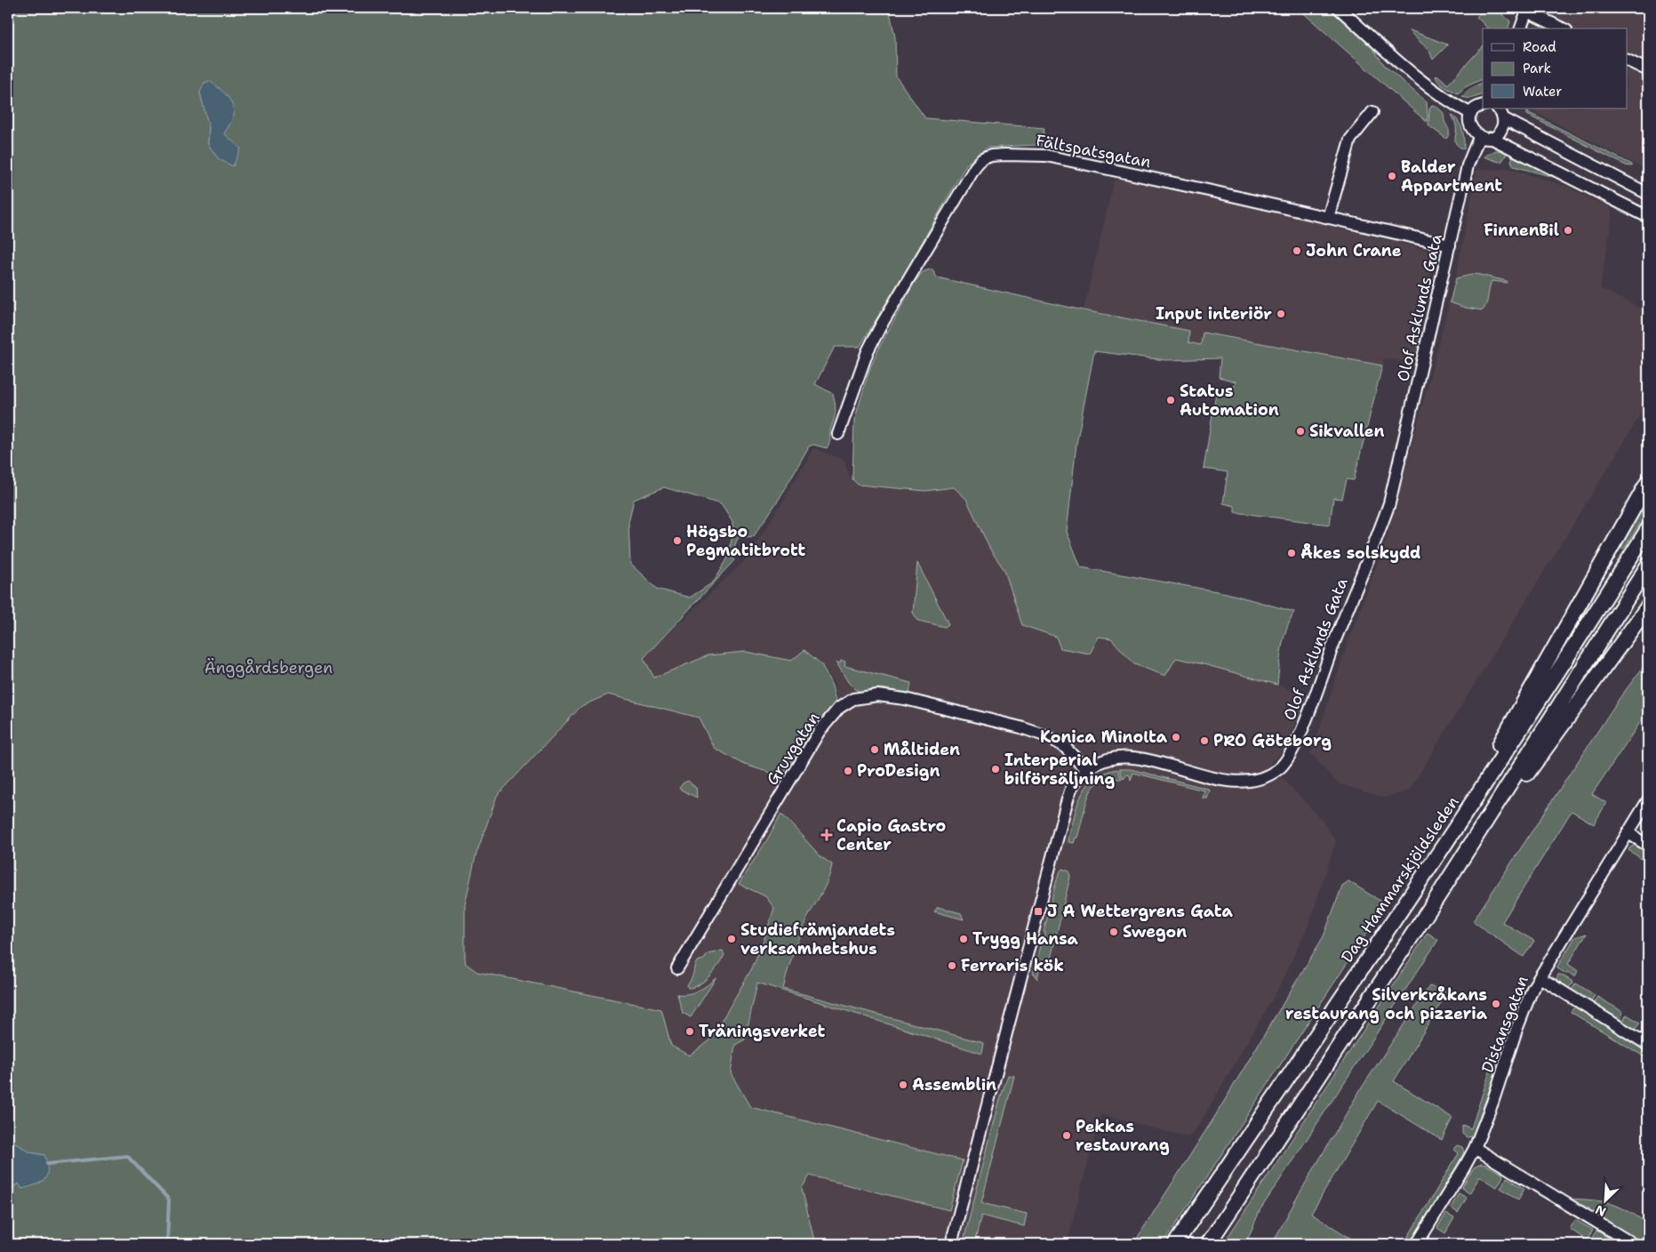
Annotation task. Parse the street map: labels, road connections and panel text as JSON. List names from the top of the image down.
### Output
{
  "streets": {
    "main road": ["Dag Hammarskjöldsleden"],
    "street": [
      "Fältspatsgatan",
      "Olof Asklunds Gata",
      "Gruvgatan",
      "Distansgatan"
    ]
  },
  "crossings": [
    ["Fältspatsgatan", "Olof Asklunds Gata"],
    ["Olof Asklunds Gata", "Gruvgatan"]
  ],
  "parks": ["Änggårdsbergen"],
  "places": {
    "other": [
      "Balder Appartment",
      "FinnenBil",
      "John Crane",
      "Input interiör",
      "Status Automation",
      "Sikvallen",
      "Högsbo Pegmatitbrott",
      "Åkes solskydd",
      "Konica Minolta",
      "PRO Göteborg",
      "Måltiden",
      "Interperial bilförsäljning",
      "ProDesign",
      "Swegon",
      "Studiefrämjandets verksamhetshus",
      "Trygg Hansa",
      "Ferraris kök",
      "Silverkråkans restaurang och pizzeria",
      "Träningsverket",
      "Assemblin",
      "Pekkas restaurang"
    ],
    "health": ["Capio Gastro Center"],
    "transit": ["J A Wettergrens Gata"]
  },
  "legend": ["Road", "Park", "Water"],
  "north": "bottom left"
}
